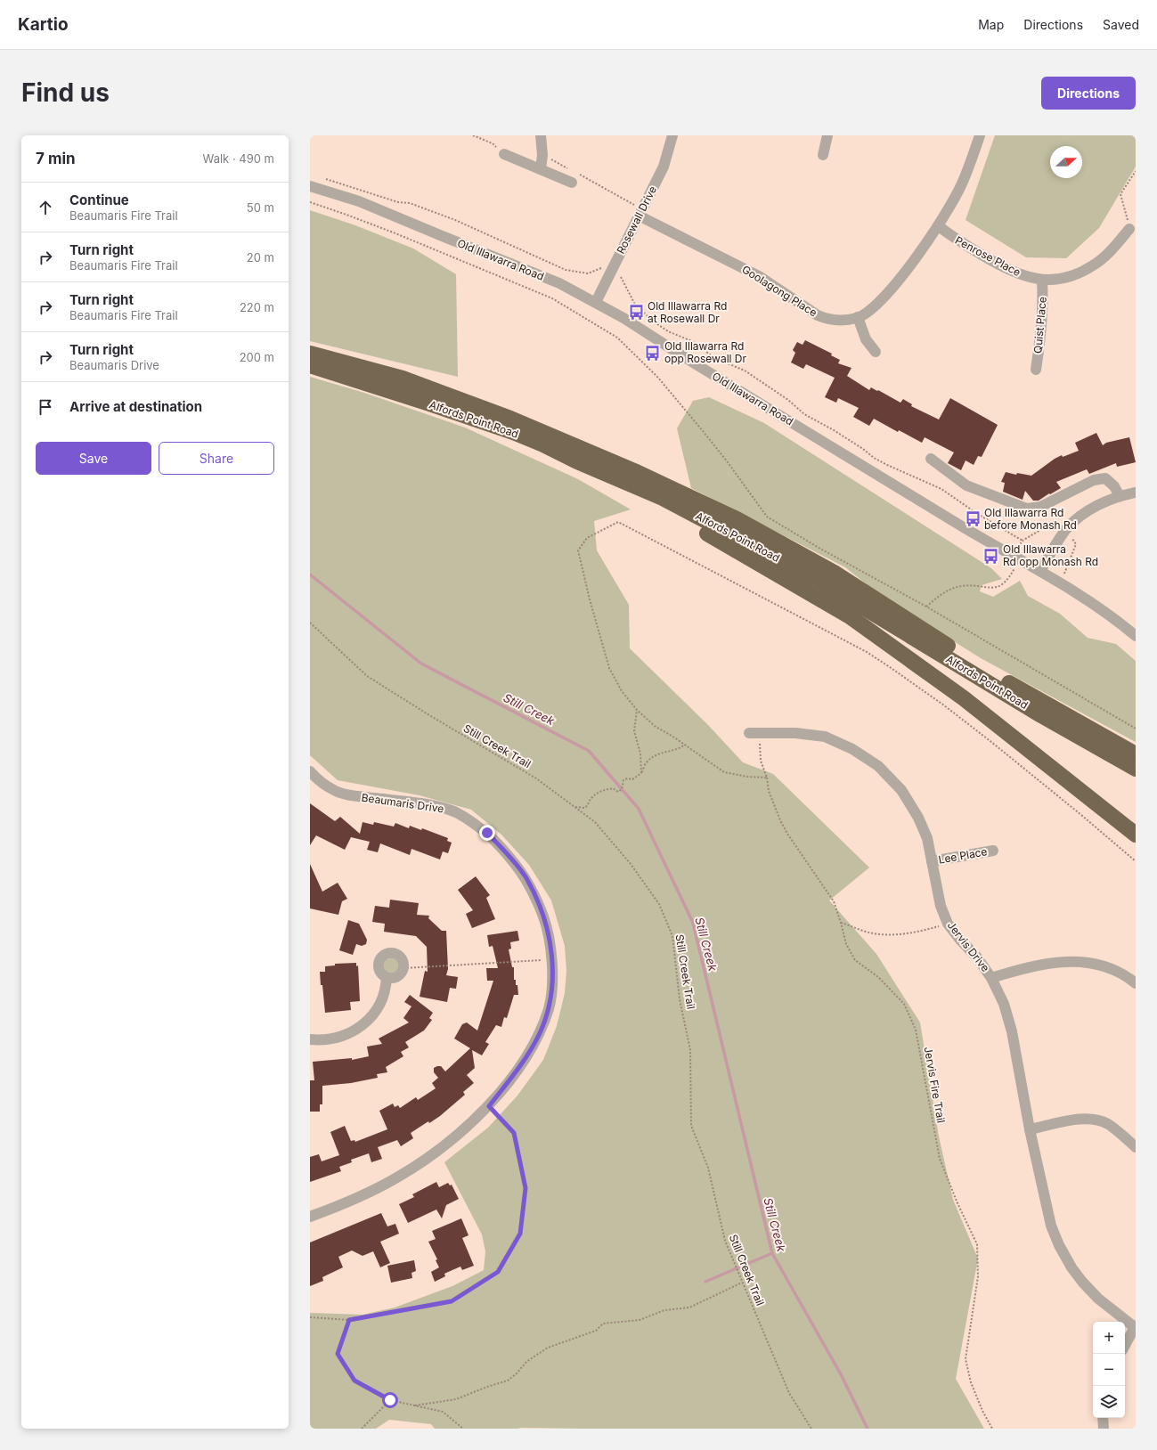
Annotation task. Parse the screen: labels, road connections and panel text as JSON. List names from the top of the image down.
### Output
{
  "streets": {
    "highway": ["Alfords Point Road"],
    "street": [
      "Rosewall Drive",
      "Penrose Place",
      "Old Illawarra Road",
      "Goolagong Place",
      "Quist Place",
      "Beaumaris Drive",
      "Lee Place",
      "Jervis Drive"
    ],
    "path": ["Still Creek Trail", "Jervis Fire Trail"]
  },
  "crossings": [
    ["Rosewall Drive", "Old Illawarra Road"],
    ["Rosewall Drive", "Goolagong Place"],
    ["Penrose Place", "Goolagong Place"],
    ["Penrose Place", "Quist Place"],
    ["Lee Place", "Jervis Drive"],
    ["Jervis Drive", "Jervis Fire Trail"]
  ],
  "water": ["Still Creek"],
  "places": {
    "bus stop": [
      "Old Illawarra Rd at Rosewall Dr",
      "Old Illawarra Rd opp Rosewall Dr",
      "Old Illawarra Rd before Monash Rd",
      "Old Illawarra Rd opp Monash Rd"
    ]
  },
  "north": "right",
  "page": {
    "header": "Kartio",
    "nav": ["Map", "Directions", "Saved"],
    "buttons": [
      "Directions",
      ["Save", "Share"]
    ],
    "title": "Find us",
    "heading": ["7 min", "Walk · 490 m"],
    "list": [
      ["Continue", "Beaumaris Fire Trail", "50 m"],
      ["Turn right", "Beaumaris Fire Trail", "20 m"],
      ["Turn right", "Beaumaris Fire Trail", "220 m"],
      ["Turn right", "Beaumaris Drive", "200 m"],
      "Arrive at destination"
    ],
    "map_buttons": ["+", "−"]
  }
}
